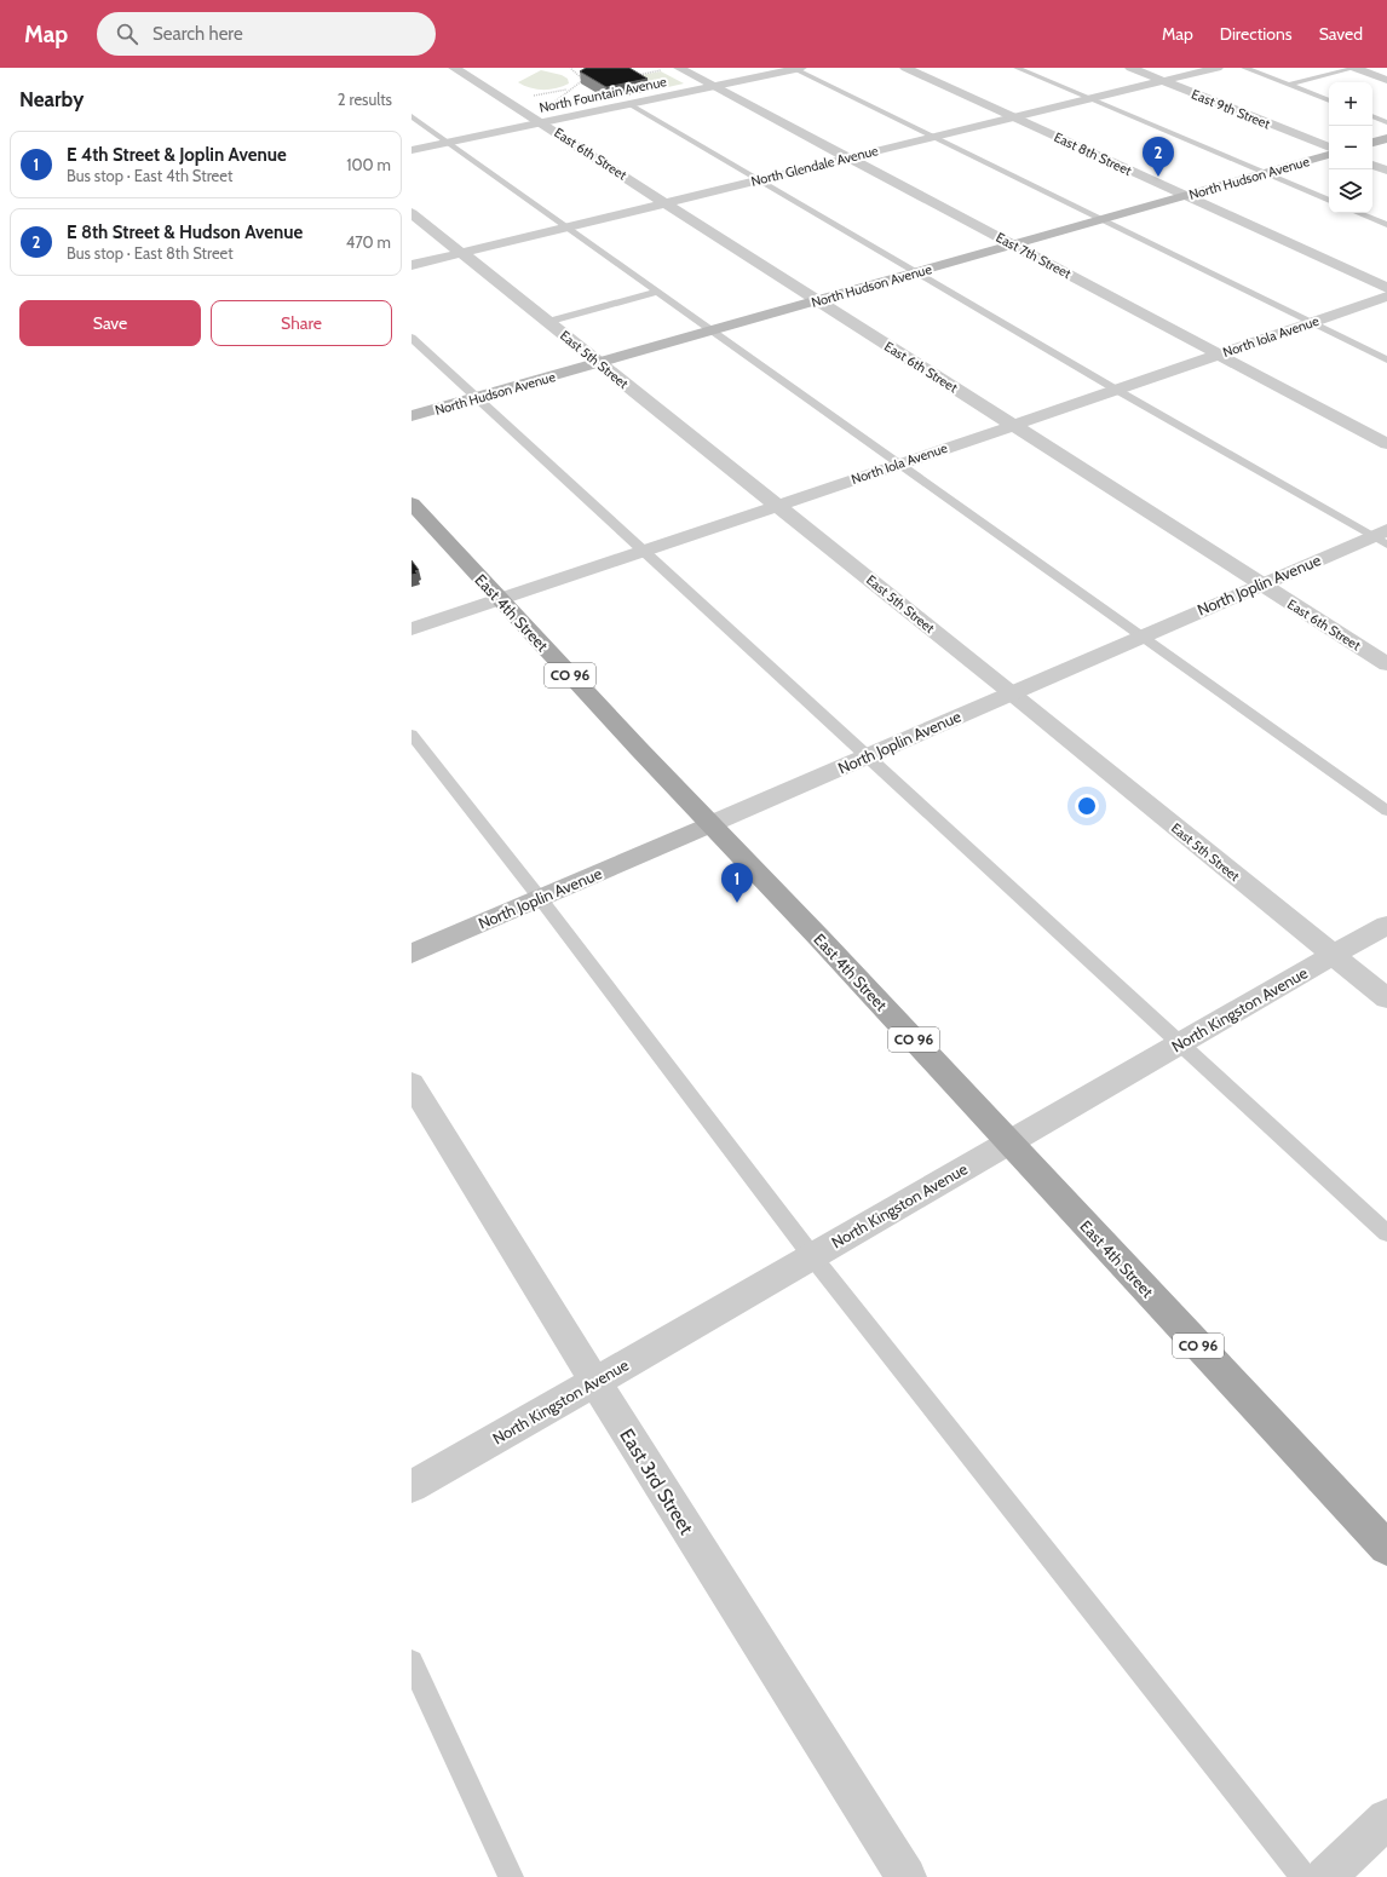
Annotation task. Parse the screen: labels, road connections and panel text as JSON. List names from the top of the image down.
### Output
{
  "streets": {
    "main road": [
      "North Hudson Avenue",
      "North Joplin Avenue",
      "East 4th Street",
      "CO 96"
    ],
    "street": [
      "North Fountain Avenue",
      "East 9th Street",
      "East 6th Street",
      "East 8th Street",
      "North Glendale Avenue",
      "East 7th Street",
      "North Iola Avenue",
      "East 5th Street",
      "North Kingston Avenue",
      "East 3rd Street"
    ]
  },
  "crossings": [
    ["North Fountain Avenue", "East 6th Street"],
    ["North Fountain Avenue", "East 7th Street"],
    ["East 9th Street", "North Glendale Avenue"],
    ["East 6th Street", "North Glendale Avenue"],
    ["East 6th Street", "North Hudson Avenue"],
    ["East 6th Street", "North Iola Avenue"],
    ["East 6th Street", "North Joplin Avenue"],
    ["East 8th Street", "North Glendale Avenue"],
    ["East 8th Street", "North Hudson Avenue"],
    ["North Glendale Avenue", "East 7th Street"],
    ["North Glendale Avenue", "East 5th Street"],
    ["North Hudson Avenue", "East 7th Street"],
    ["North Hudson Avenue", "East 5th Street"],
    ["East 7th Street", "North Iola Avenue"],
    ["North Iola Avenue", "East 5th Street"],
    ["North Iola Avenue", "East 4th Street"],
    ["East 5th Street", "North Joplin Avenue"],
    ["East 5th Street", "North Kingston Avenue"],
    ["North Joplin Avenue", "East 4th Street"],
    ["East 4th Street", "North Kingston Avenue"],
    ["North Kingston Avenue", "East 3rd Street"]
  ],
  "page": {
    "header": "Map",
    "search": "Search here",
    "nav": ["Map", "Directions", "Saved"],
    "heading": ["Nearby", "2 results"],
    "map_buttons": ["+", "−"],
    "list": [
      {
        "mark": "1",
        "name": "E 4th Street & Joplin Avenue",
        "note": "Bus stop · East 4th Street",
        "value": "100 m"
      },
      {
        "mark": "2",
        "name": "E 8th Street & Hudson Avenue",
        "note": "Bus stop · East 8th Street",
        "value": "470 m"
      }
    ],
    "pins": ["2", "1"],
    "buttons": ["Save", "Share"]
  }
}
